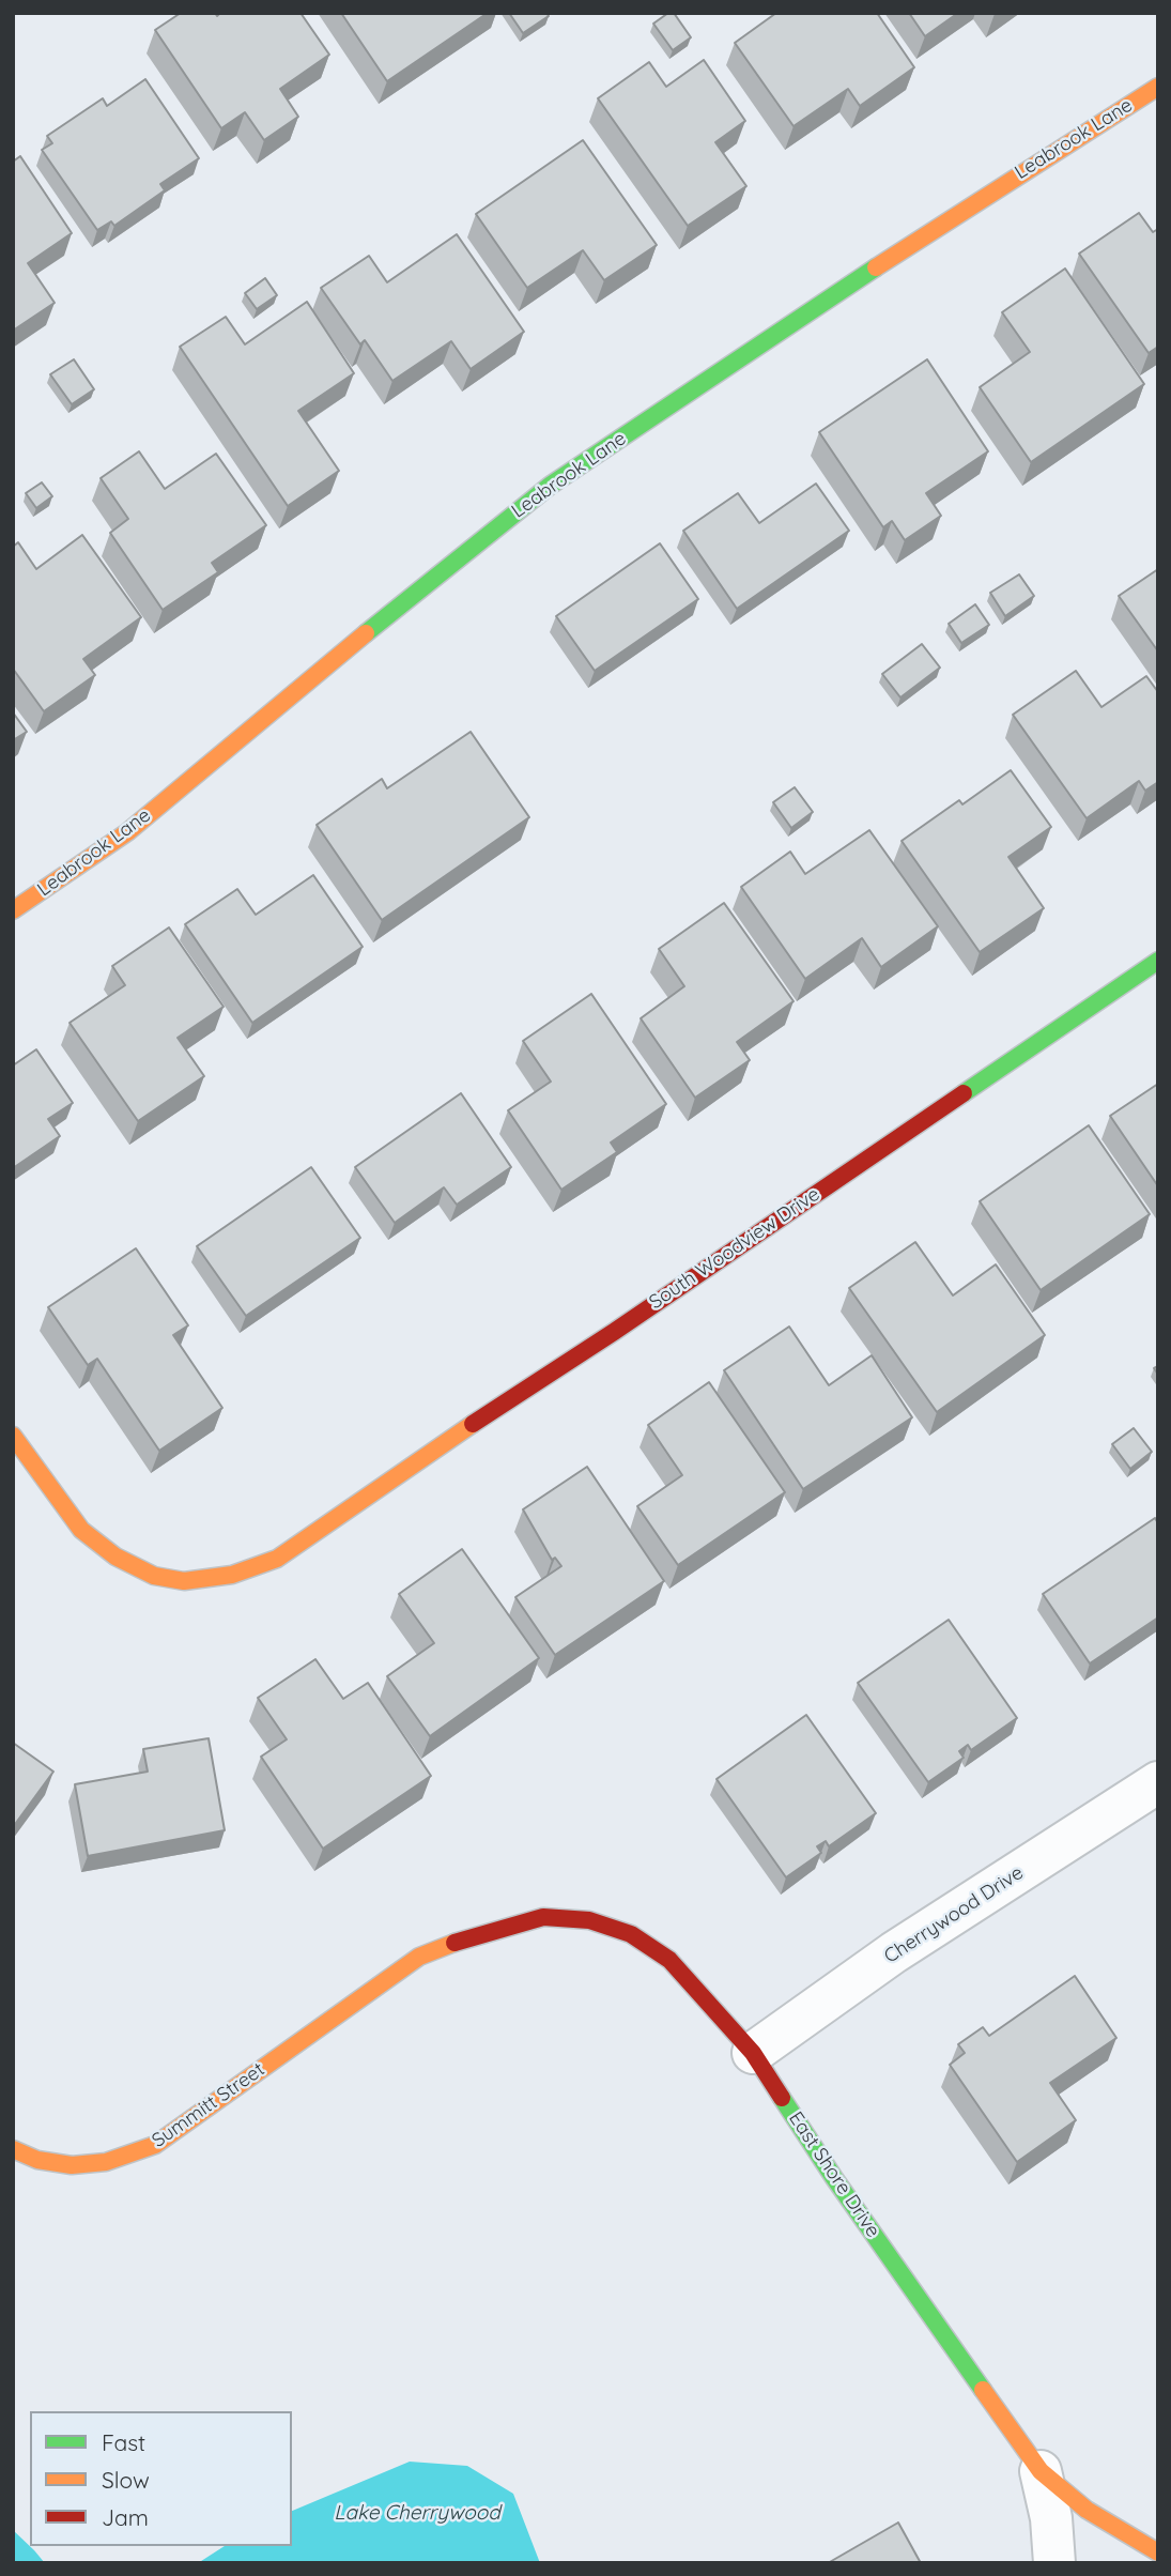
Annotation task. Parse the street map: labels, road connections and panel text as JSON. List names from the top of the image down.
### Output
{
  "streets": {
    "street": [
      "Leabrook Lane",
      "South Woodview Drive",
      "Cherrywood Drive",
      "Summitt Street",
      "East Shore Drive"
    ]
  },
  "crossings": [
    ["Cherrywood Drive", "East Shore Drive"],
    ["Summitt Street", "East Shore Drive"]
  ],
  "water": ["Lake Cherrywood"],
  "legend": ["Fast", "Slow", "Jam"]
}
